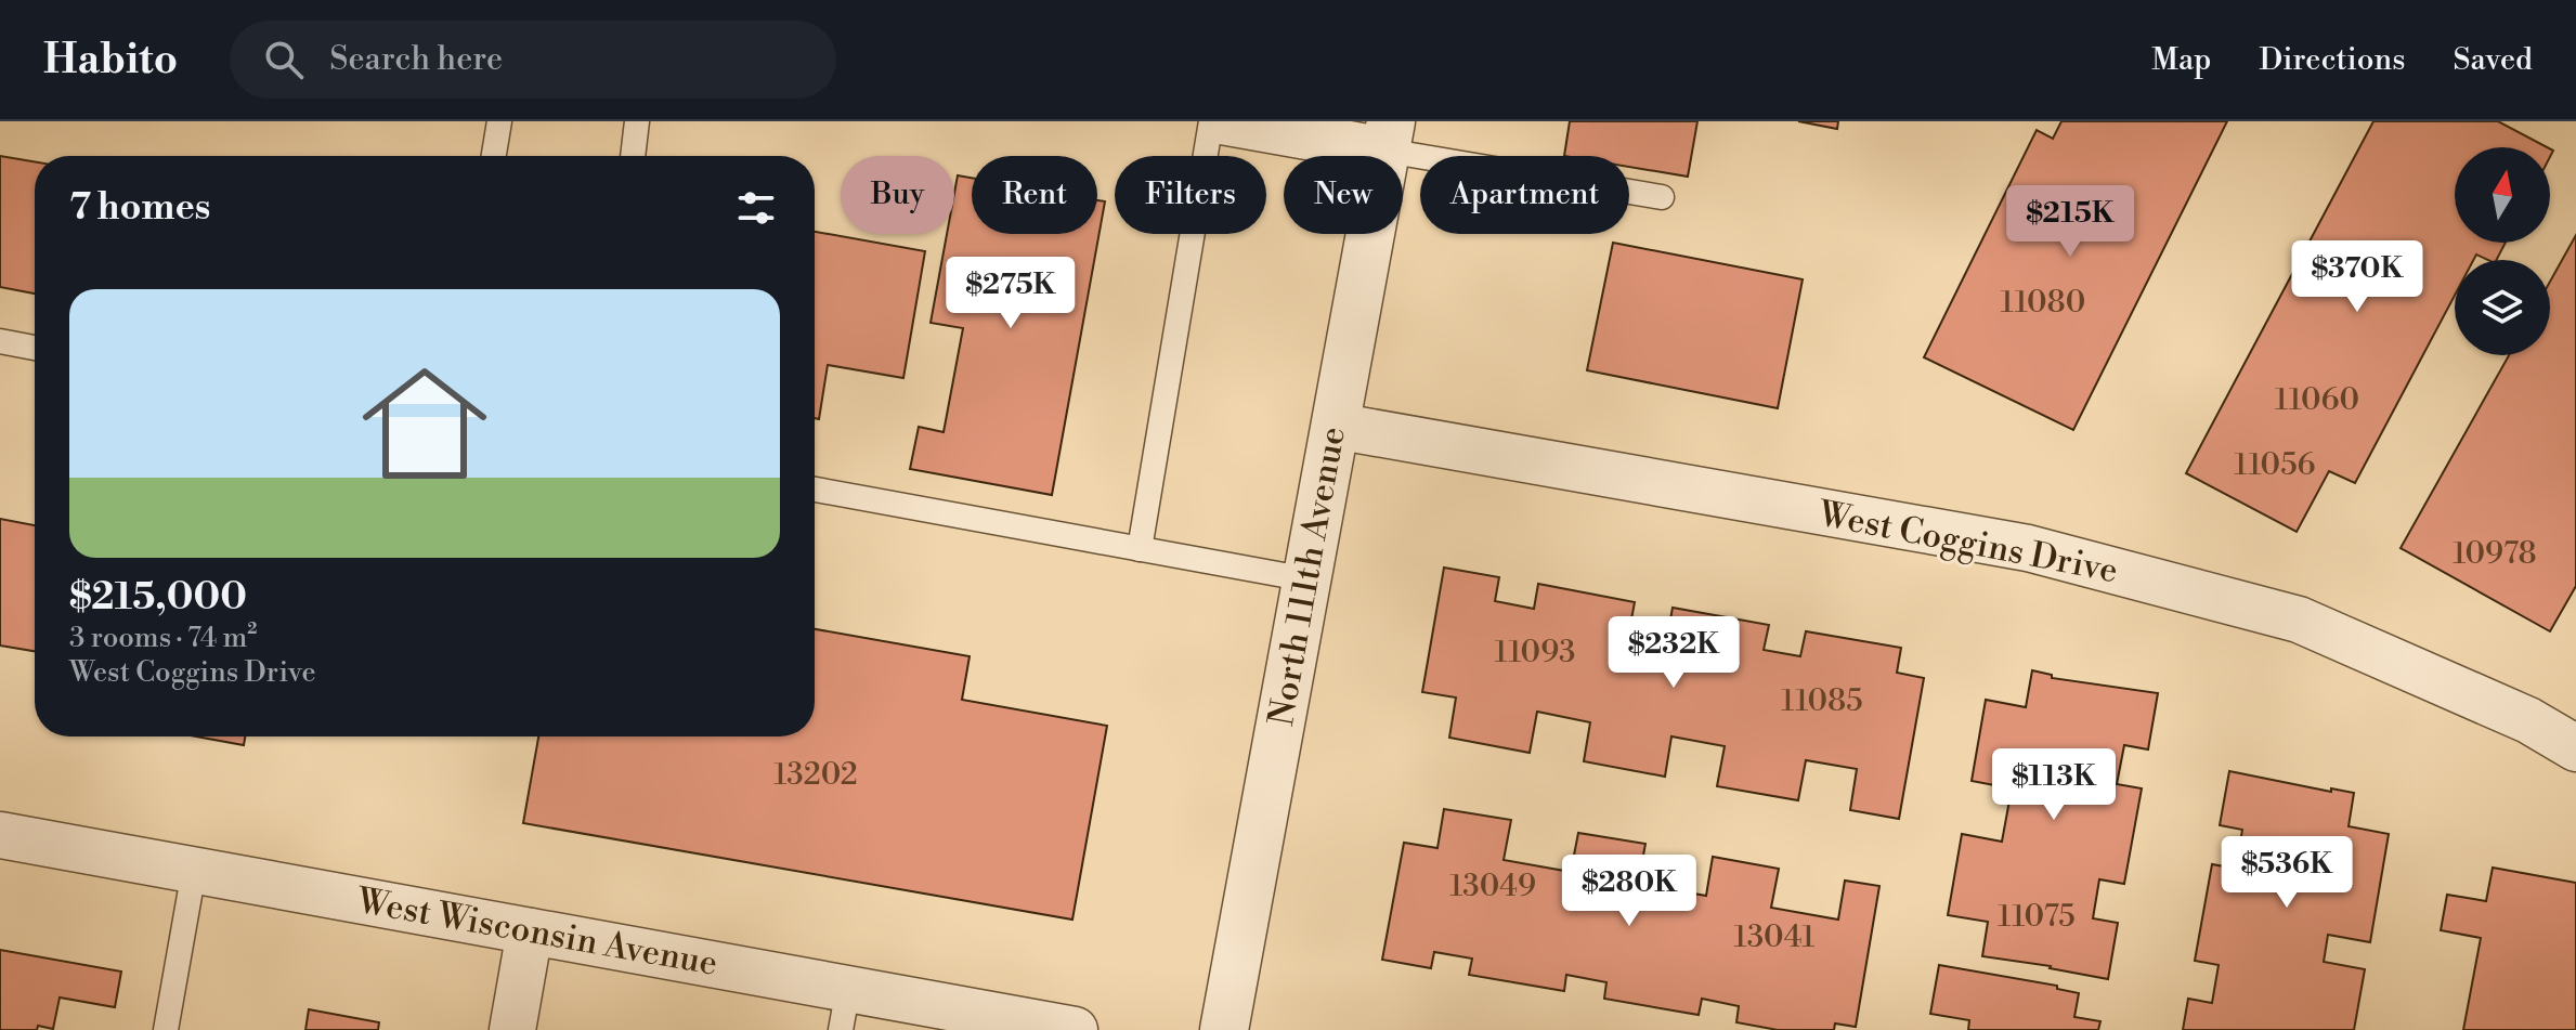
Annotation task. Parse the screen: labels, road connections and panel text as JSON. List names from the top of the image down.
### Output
{
  "streets": {
    "street": ["West Coggins Drive", "North 111th Avenue", "West Wisconsin Avenue"]
  },
  "crossings": [
    ["West Coggins Drive", "North 111th Avenue"]
  ],
  "house_numbers": [
    "11080",
    "11060",
    "11056",
    "10978",
    "11093",
    "11085",
    "13202",
    "13049",
    "11075",
    "13041"
  ],
  "north": "top",
  "page": {
    "header": "Habito",
    "search": "Search here",
    "nav": ["Map", "Directions", "Saved"],
    "chip": [
      "Buy",
      "Rent",
      "Filters",
      "New",
      "Apartment"
    ],
    "heading": "7 homes",
    "price": [
      "$215K",
      "$370K",
      "$275K",
      "$232K",
      "$113K",
      "$536K",
      "$280K"
    ],
    "list": [
      {
        "name": "$215,000",
        "note": "3 rooms · 74 m² · West Coggins Drive"
      }
    ]
  }
}
